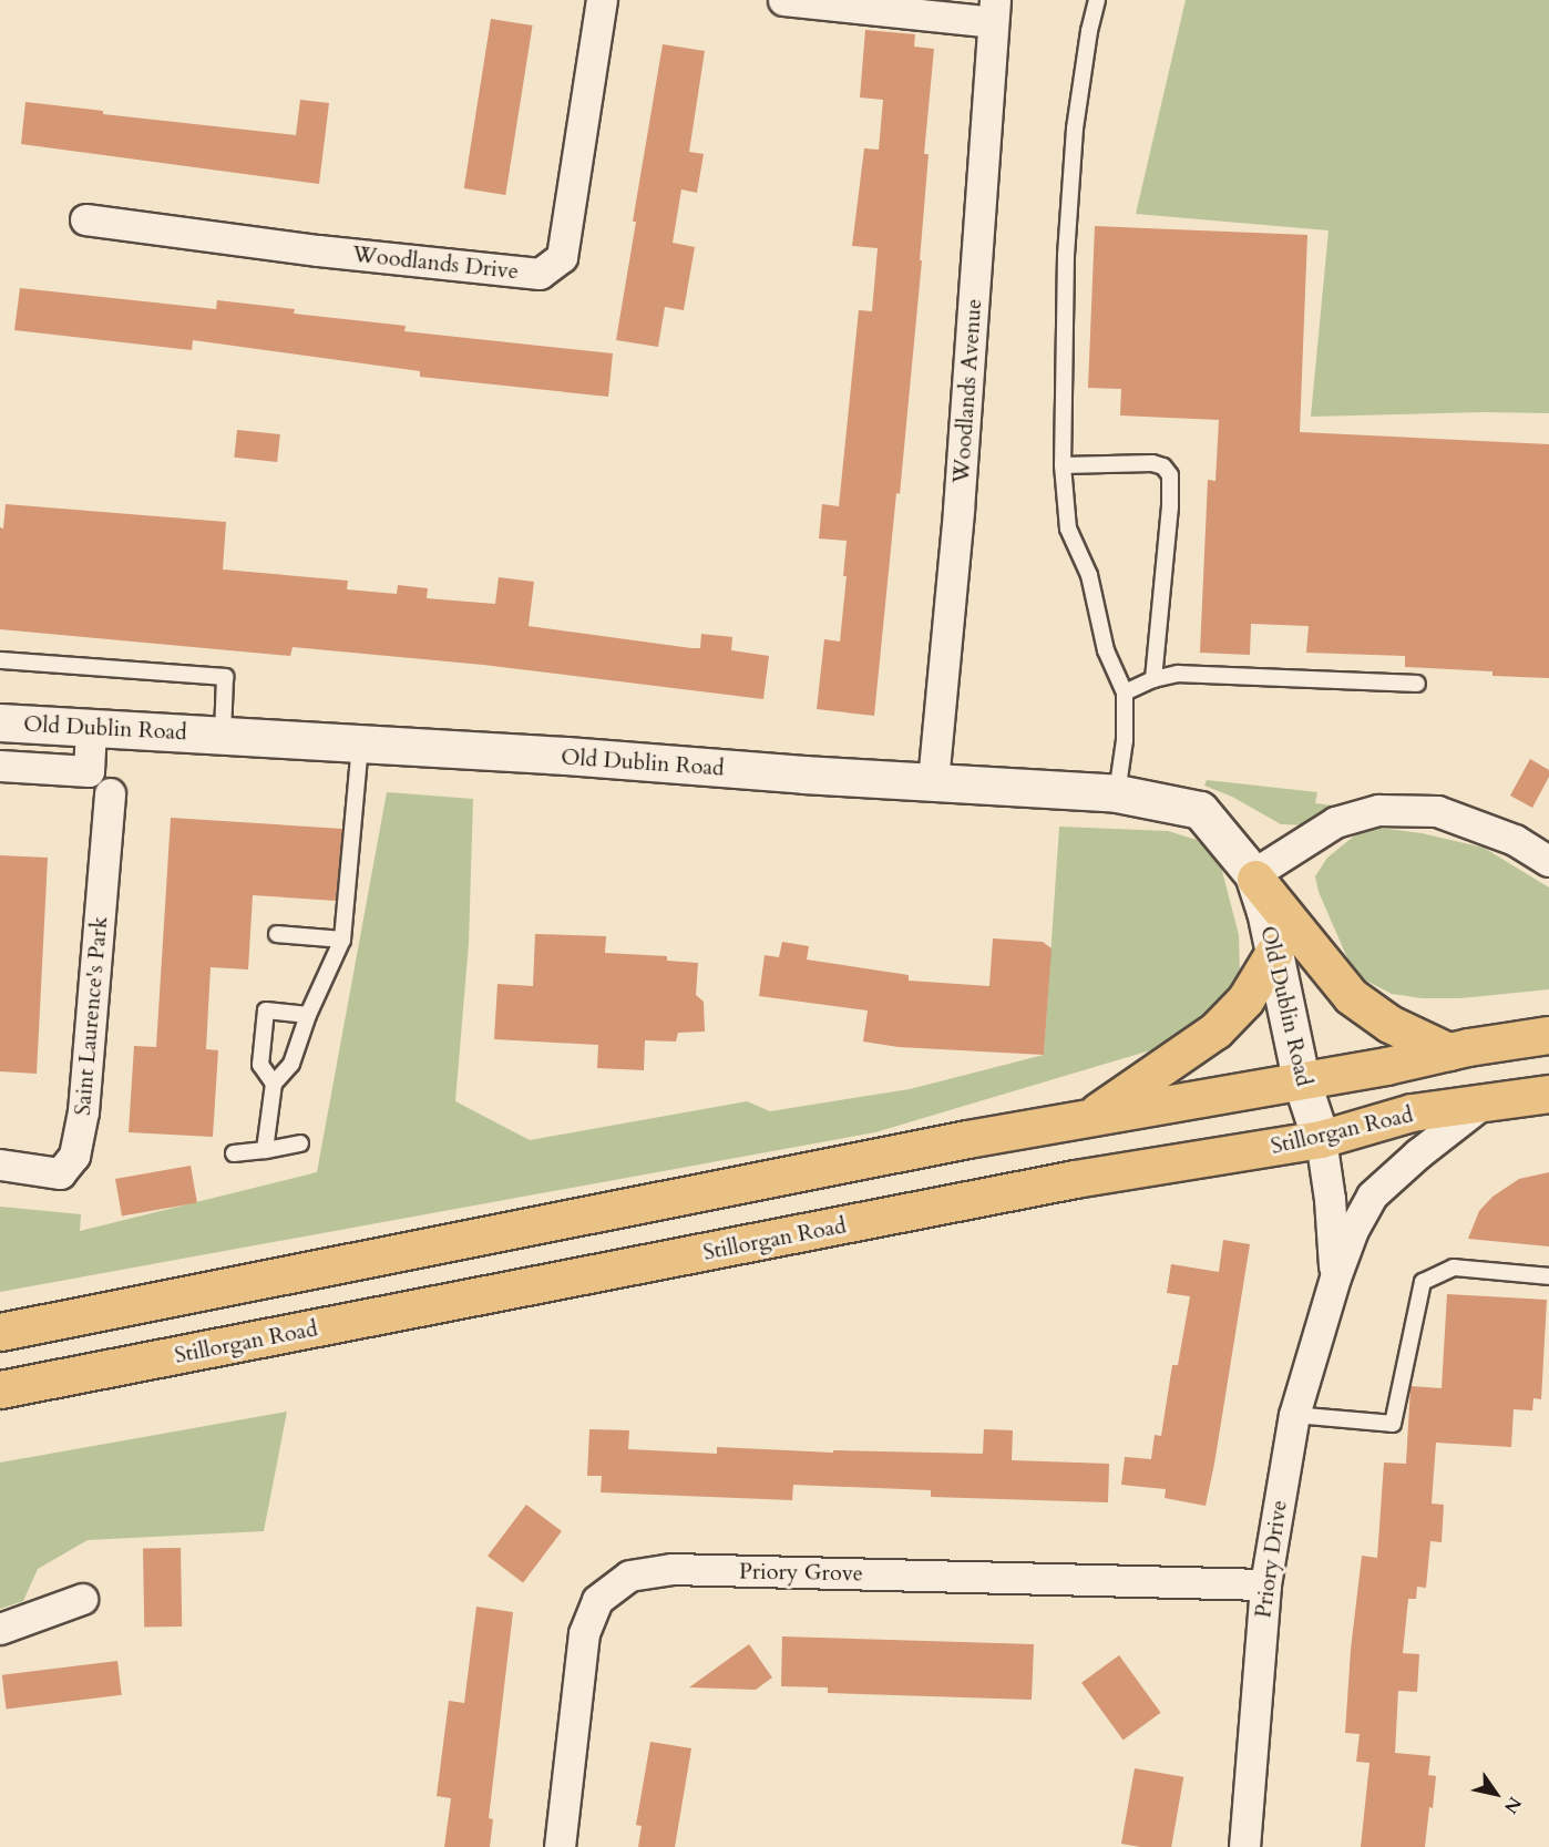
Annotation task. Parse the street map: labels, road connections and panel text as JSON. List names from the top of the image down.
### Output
{
  "streets": {
    "highway": ["Stillorgan Road"],
    "street": [
      "Woodlands Drive",
      "Woodlands Avenue",
      "Old Dublin Road",
      "Saint Laurence's Park",
      "Priory Drive",
      "Priory Grove"
    ]
  },
  "crossings": [
    ["Woodlands Avenue", "Old Dublin Road"],
    ["Old Dublin Road", "Stillorgan Road"],
    ["Old Dublin Road", "Priory Drive"],
    ["Stillorgan Road", "Priory Drive"],
    ["Priory Drive", "Priory Grove"]
  ],
  "north": "bottom right"
}
